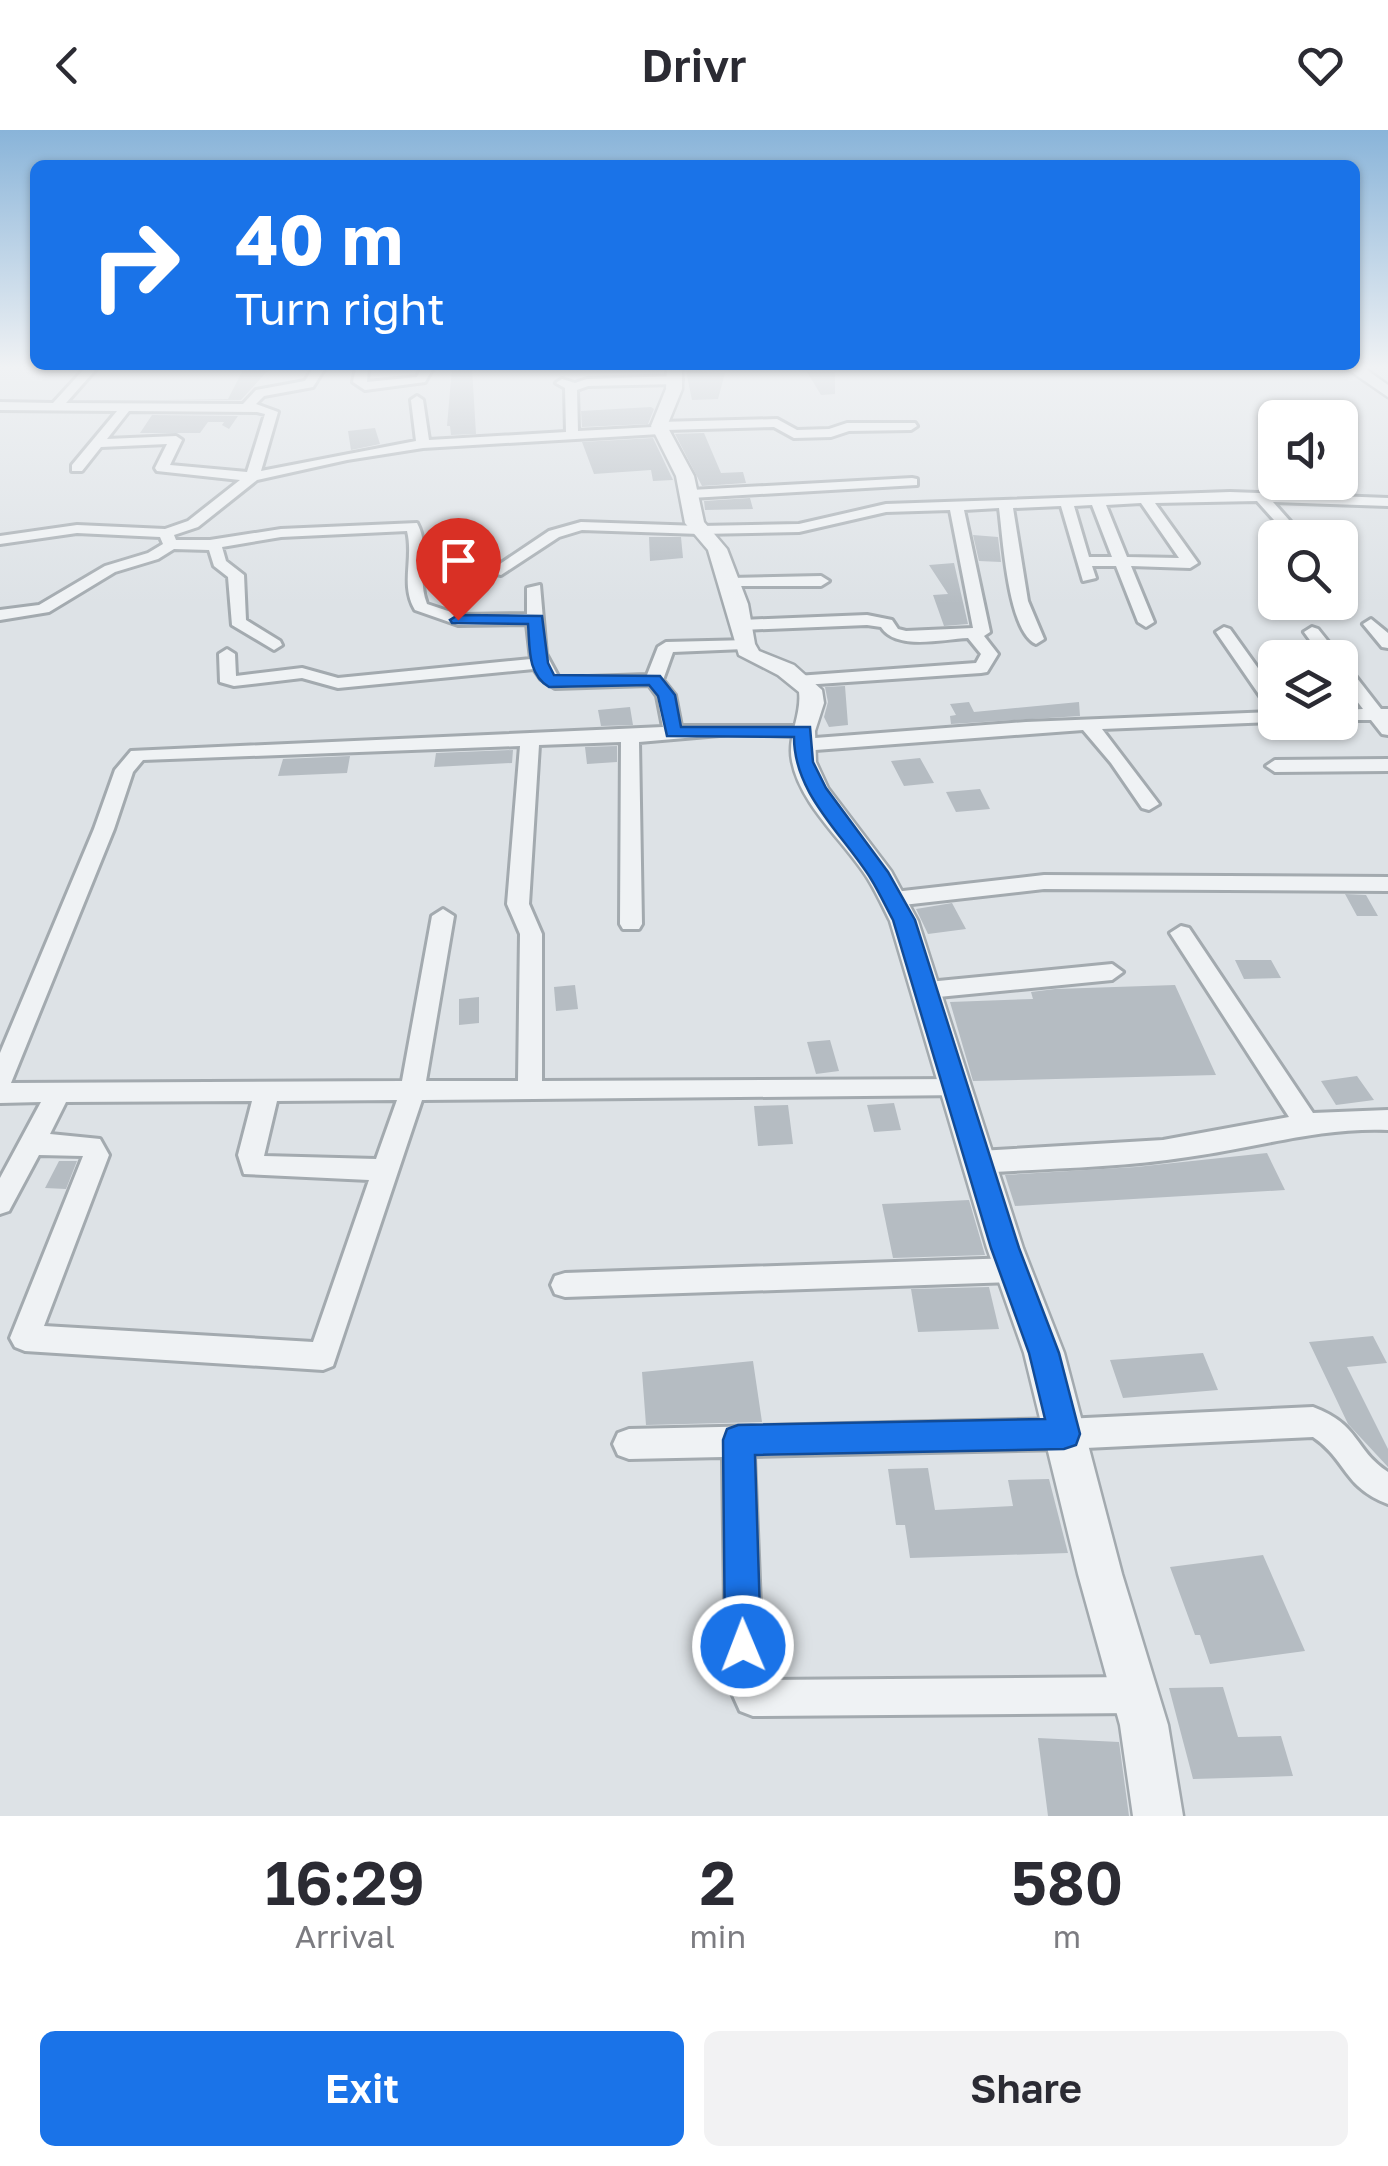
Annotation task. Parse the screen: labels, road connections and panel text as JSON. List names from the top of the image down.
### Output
{
  "page": {
    "header": "Drivr",
    "turn": ["40 m", "Turn right"],
    "eta": [
      "16:29",
      "Arrival",
      "2",
      "min",
      "580",
      "m"
    ],
    "buttons": ["Exit", "Share"]
  }
}
